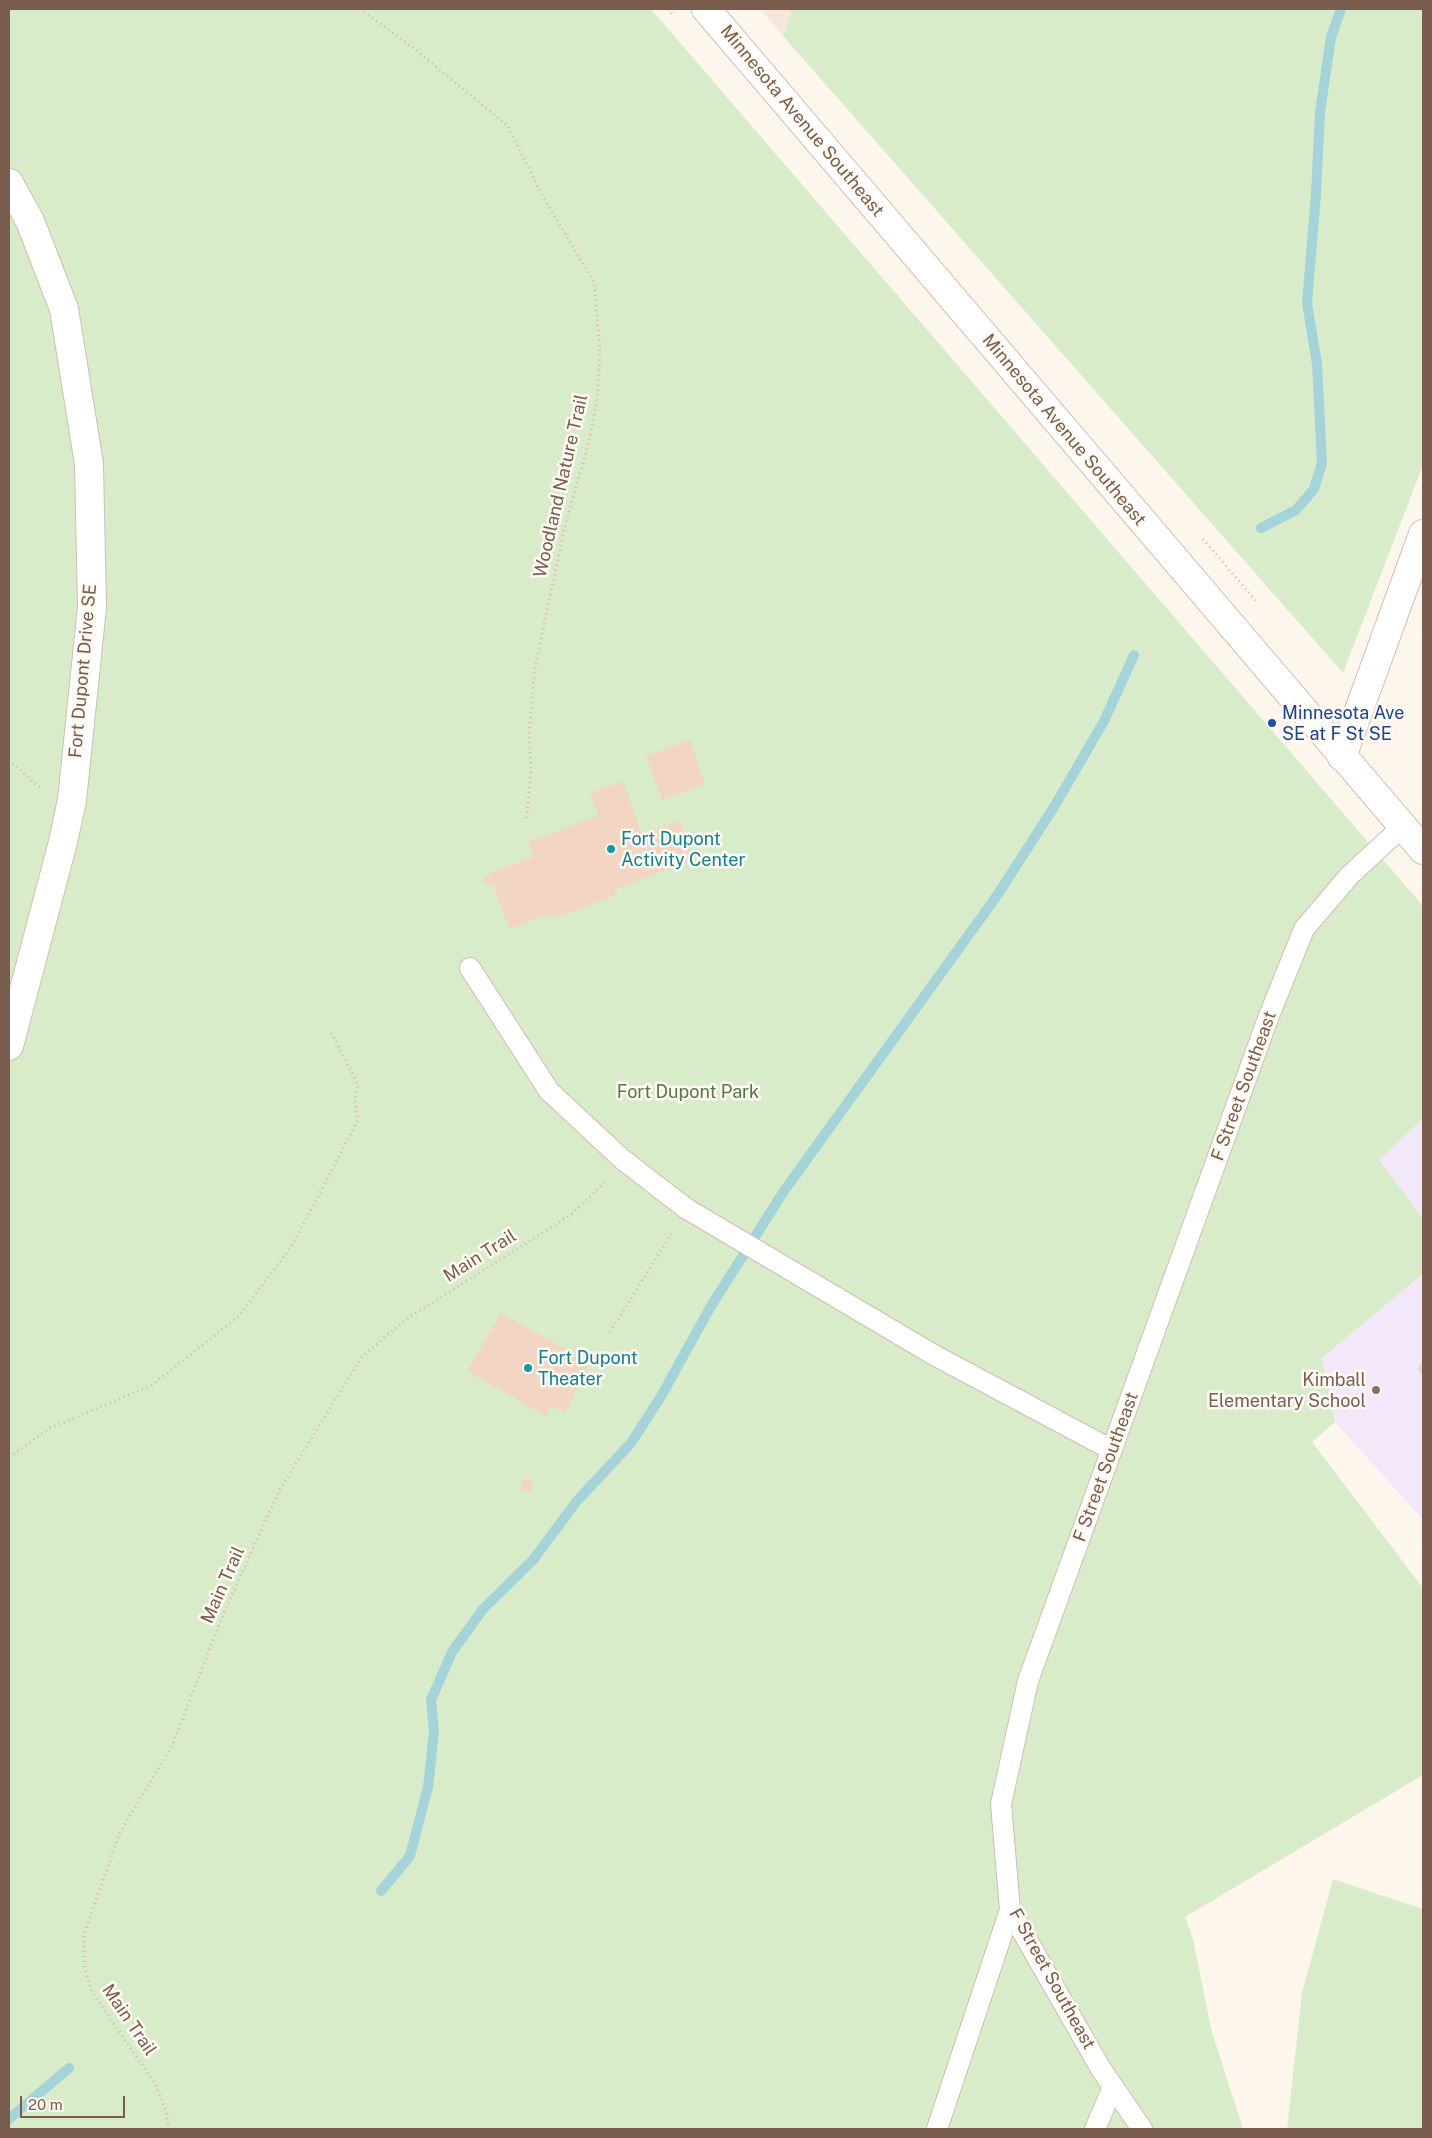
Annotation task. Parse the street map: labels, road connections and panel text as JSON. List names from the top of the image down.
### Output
{
  "streets": {
    "street": ["Minnesota Avenue Southeast", "Fort Dupont Drive SE"],
    "lane": ["F Street Southeast"],
    "path": ["Woodland Nature Trail", "Main Trail"]
  },
  "crossings": [
    ["Minnesota Avenue Southeast", "F Street Southeast"]
  ],
  "parks": ["Fort Dupont Park"],
  "places": [
    "Minnesota Ave SE at F St SE",
    "Fort Dupont Activity Center",
    "Fort Dupont Theater",
    "Kimball Elementary School"
  ],
  "scale_bar": "20 m"
}
